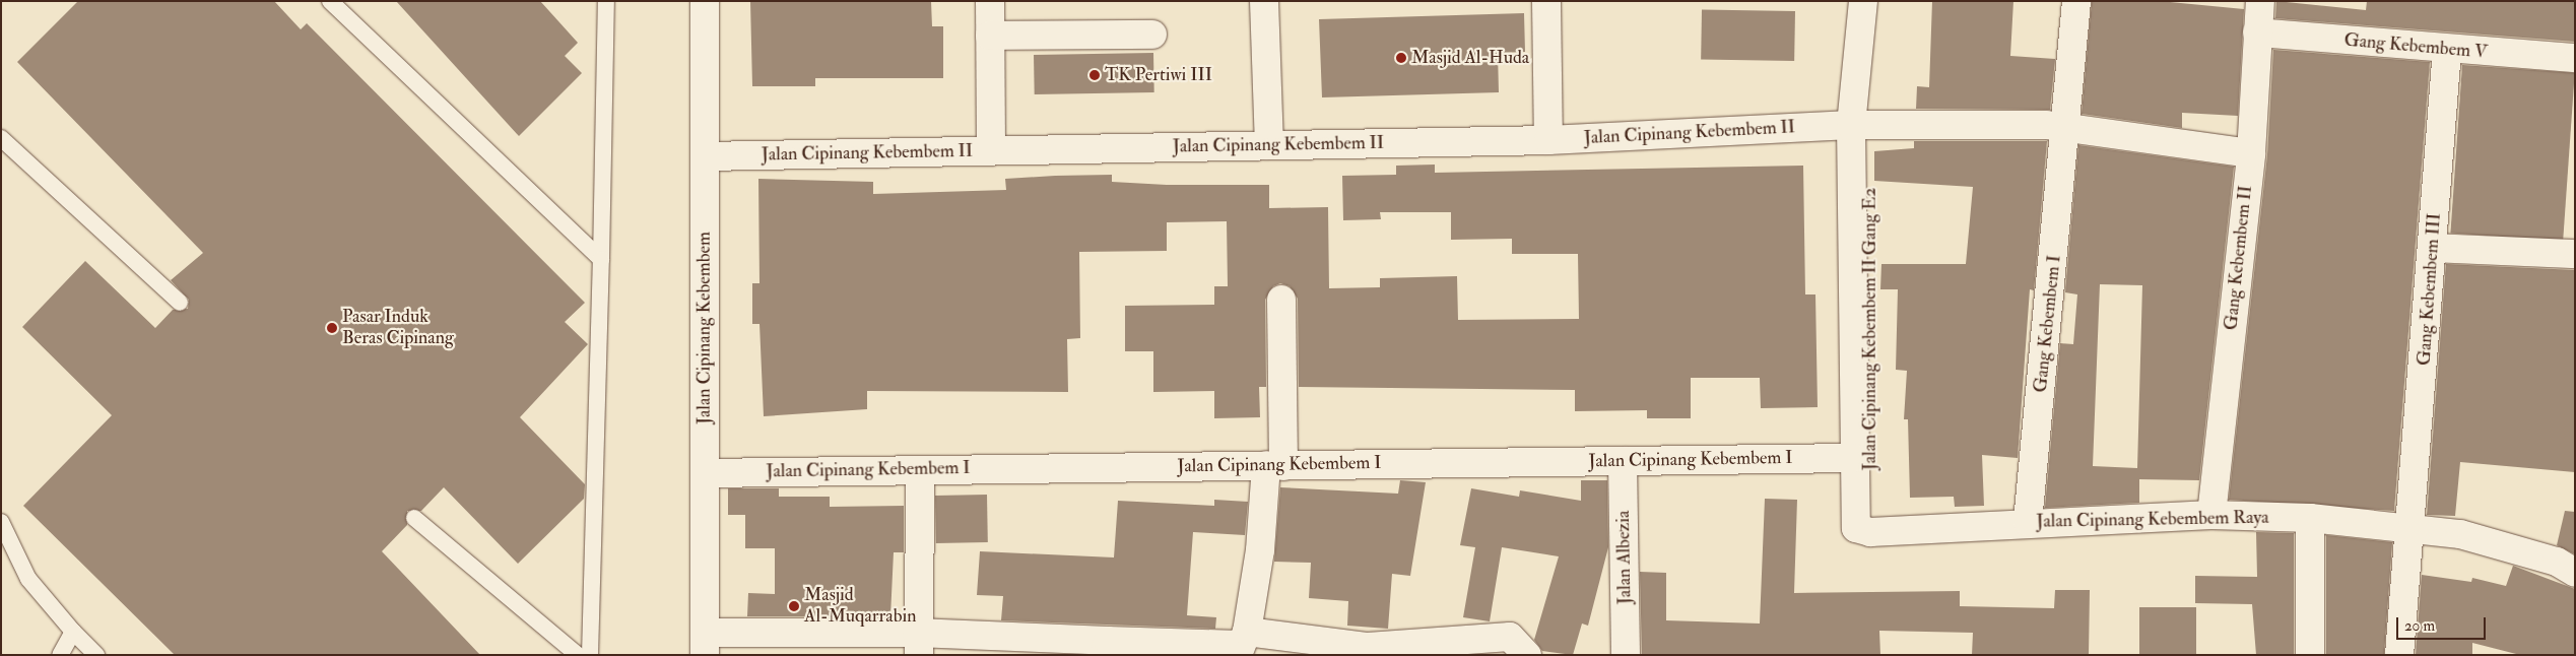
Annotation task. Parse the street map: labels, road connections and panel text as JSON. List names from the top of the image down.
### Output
{
  "streets": {
    "street": [
      "Gang Kebembem V",
      "Jalan Cipinang Kebembem II",
      "Gang Kebembem II",
      "Gang Kebembem III",
      "Gang Kebembem I",
      "Jalan Cipinang Kebembem",
      "Jalan Cipinang Kebembem II Gang E2",
      "Jalan Cipinang Kebembem I",
      "Jalan Cipinang Kebembem Raya",
      "Jalan Albezia"
    ]
  },
  "crossings": [
    ["Gang Kebembem V", "Gang Kebembem II"],
    ["Gang Kebembem V", "Gang Kebembem III"],
    ["Jalan Cipinang Kebembem II", "Gang Kebembem I"],
    ["Jalan Cipinang Kebembem II", "Jalan Cipinang Kebembem"],
    ["Jalan Cipinang Kebembem II", "Jalan Cipinang Kebembem II Gang E2"],
    ["Gang Kebembem II", "Jalan Cipinang Kebembem Raya"],
    ["Gang Kebembem III", "Jalan Cipinang Kebembem Raya"],
    ["Gang Kebembem I", "Jalan Cipinang Kebembem Raya"],
    ["Jalan Cipinang Kebembem", "Jalan Cipinang Kebembem I"],
    ["Jalan Cipinang Kebembem II Gang E2", "Jalan Cipinang Kebembem Raya"],
    ["Jalan Cipinang Kebembem I", "Jalan Albezia"]
  ],
  "places": [
    "Masjid Al-Huda",
    "TK Pertiwi III",
    "Pasar Induk Beras Cipinang",
    "Masjid Al-Muqarrabin"
  ],
  "scale_bar": "20 m"
}
